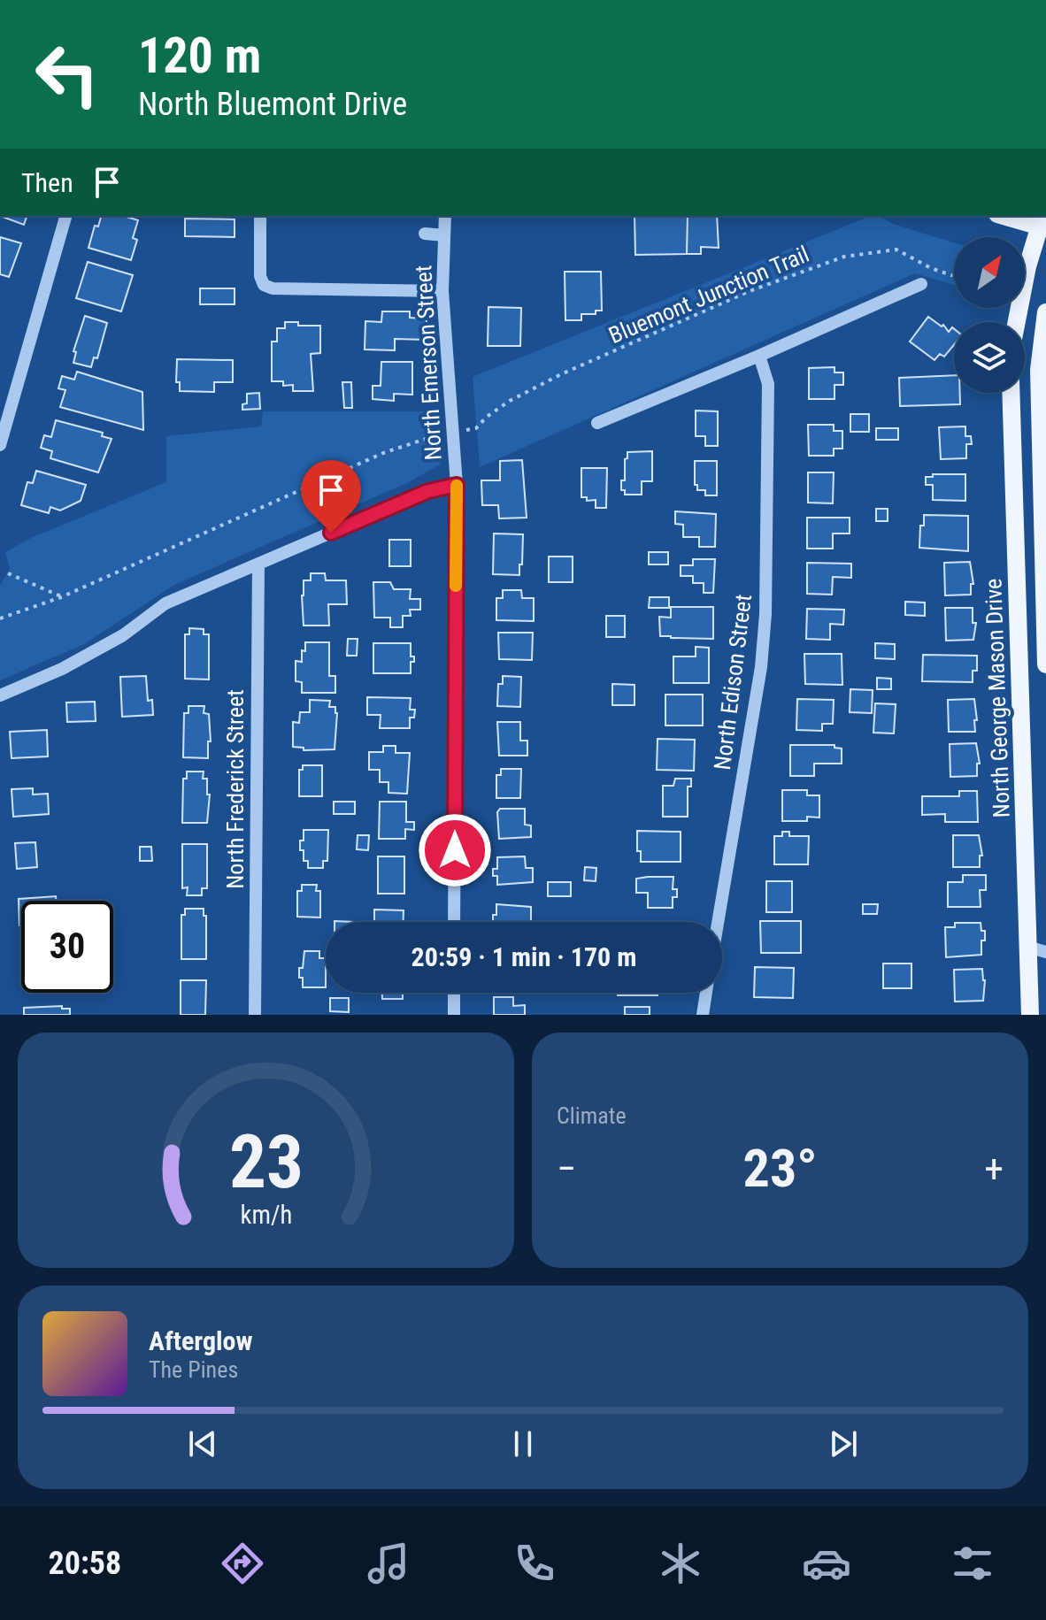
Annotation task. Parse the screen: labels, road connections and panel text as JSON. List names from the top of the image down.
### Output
{
  "streets": {
    "main road": ["North George Mason Drive"],
    "street": ["North Emerson Street", "North Edison Street", "North Frederick Street"],
    "path": ["Bluemont Junction Trail"]
  },
  "north": "top right",
  "page": {
    "turn": ["120 m", "North Bluemont Drive"],
    "then": "Then",
    "limit": "30",
    "trip": "20:59 · 1 min · 170 m",
    "tile": "Climate",
    "heat": ["−", "23°", "+"],
    "song": ["Afterglow", "The Pines"],
    "tabs": "20:58",
    "gauge": ["23", "km/h"]
  }
}
